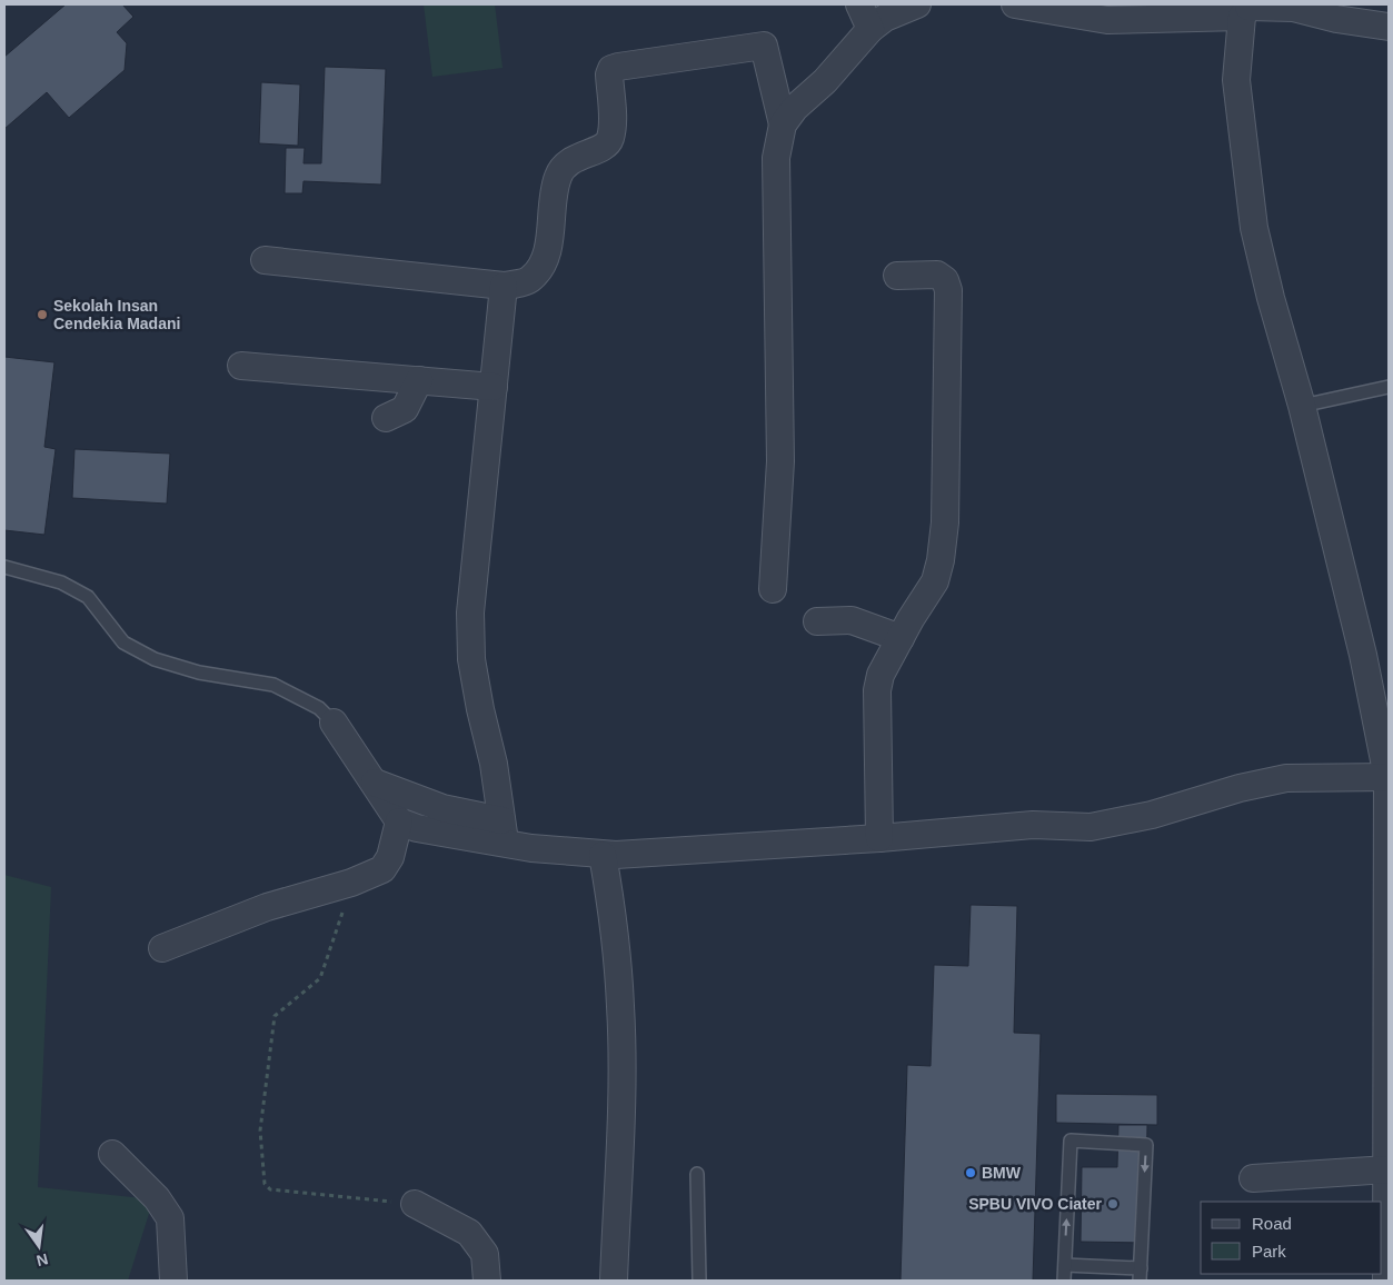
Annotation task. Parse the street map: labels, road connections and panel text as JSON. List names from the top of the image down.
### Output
{
  "places": ["Sekolah Insan Cendekia Madani", "BMW", "SPBU VIVO Ciater"],
  "legend": ["Road", "Park"],
  "north": "bottom"
}
